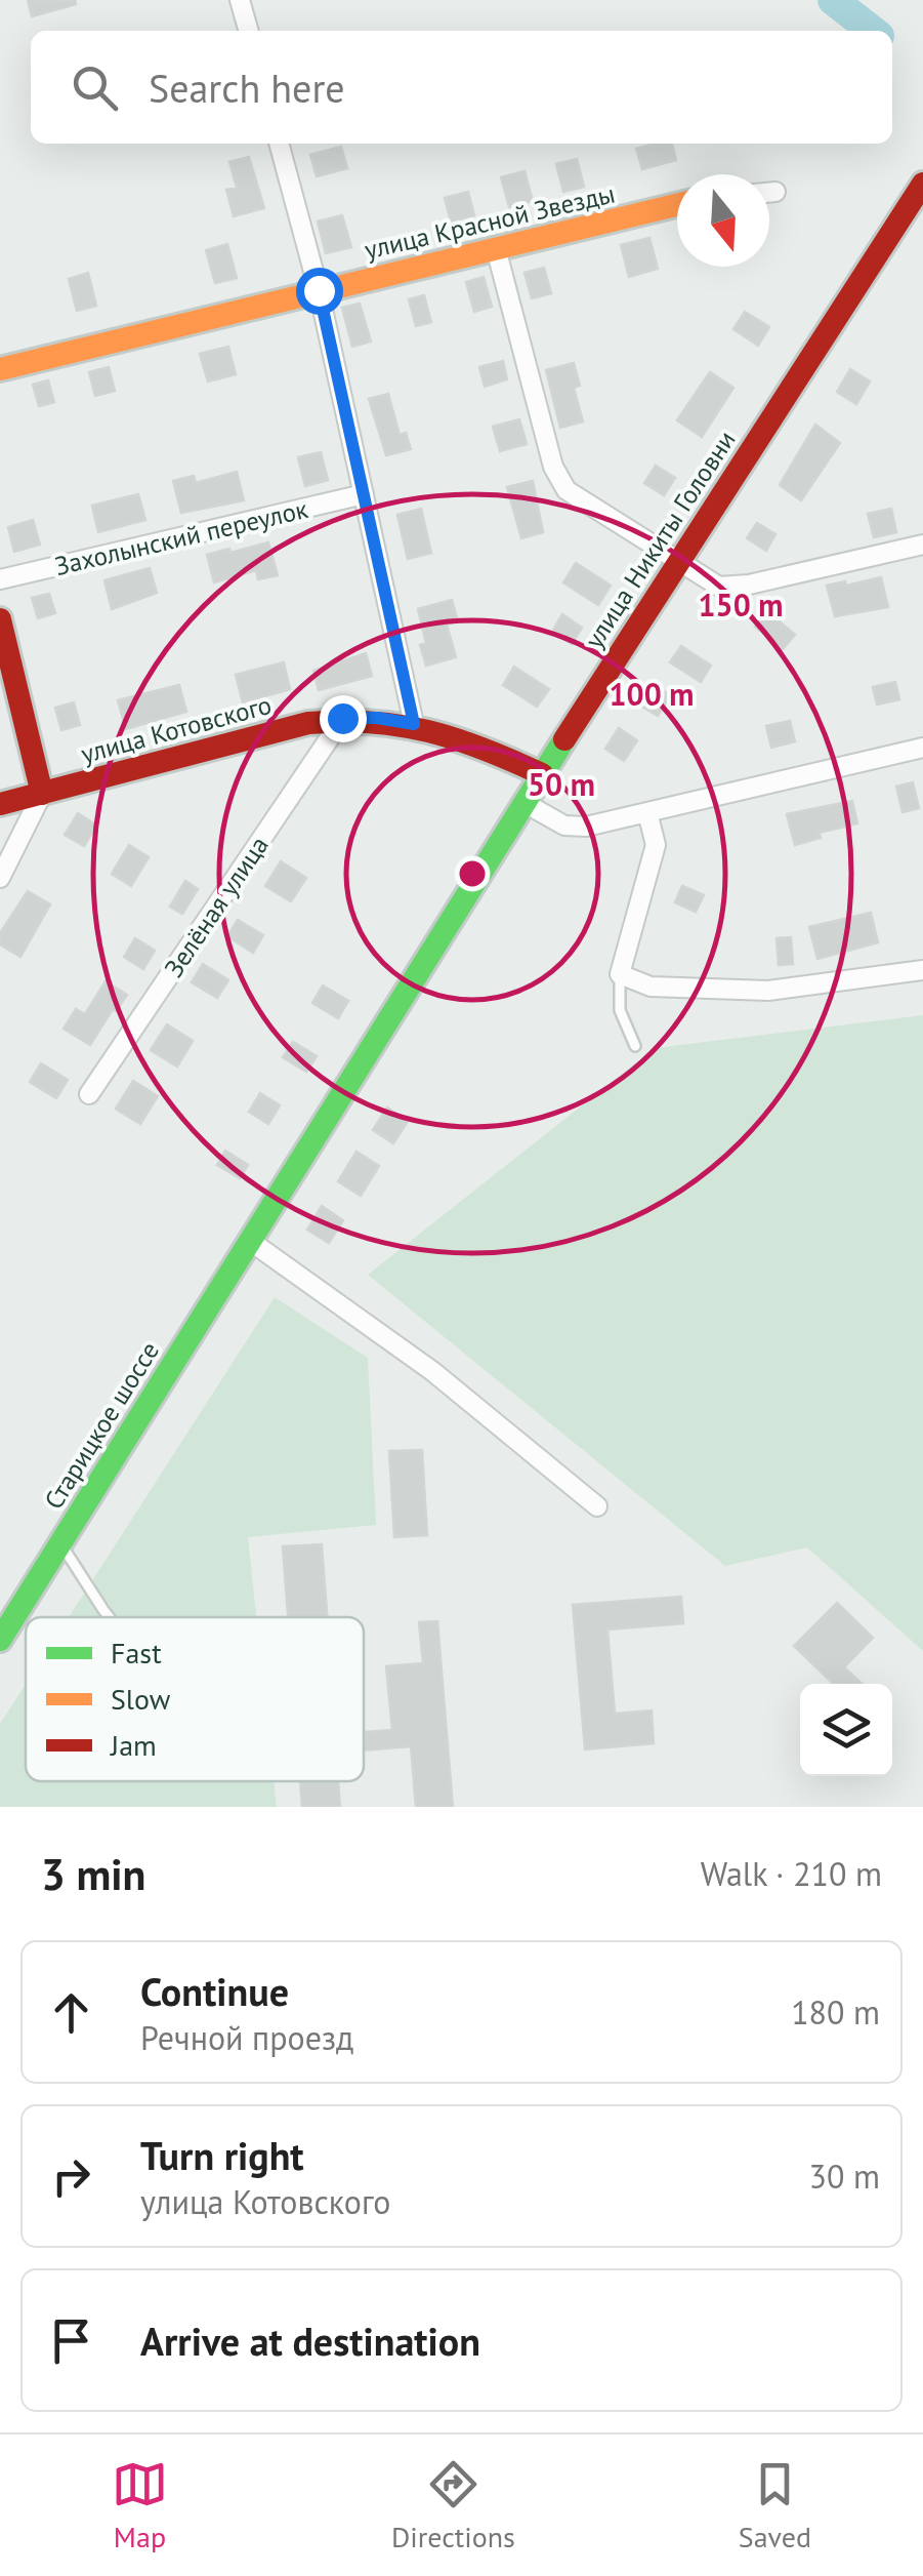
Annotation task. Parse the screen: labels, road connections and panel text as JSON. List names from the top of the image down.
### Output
{
  "streets": {
    "main road": [
      "улица Красной Звезды",
      "улица Никиты Головни",
      "улица Котовского",
      "Старицкое шоссе"
    ],
    "street": ["Захолынский переулок", "Зелёная улица"]
  },
  "crossings": [
    ["улица Никиты Головни", "улица Котовского"],
    ["улица Никиты Головни", "Старицкое шоссе"],
    ["улица Котовского", "Зелёная улица"]
  ],
  "legend": ["Fast", "Slow", "Jam"],
  "north": "bottom",
  "page": {
    "search": "Search here",
    "heading": ["3 min", "Walk · 210 m"],
    "list": [
      ["Continue", "Речной проезд", "180 m"],
      ["Turn right", "улица Котовского", "30 m"],
      "Arrive at destination"
    ],
    "nav": ["Map", "Directions", "Saved"]
  },
  "rings": ["150 m", "100 m", "50 m"]
}
